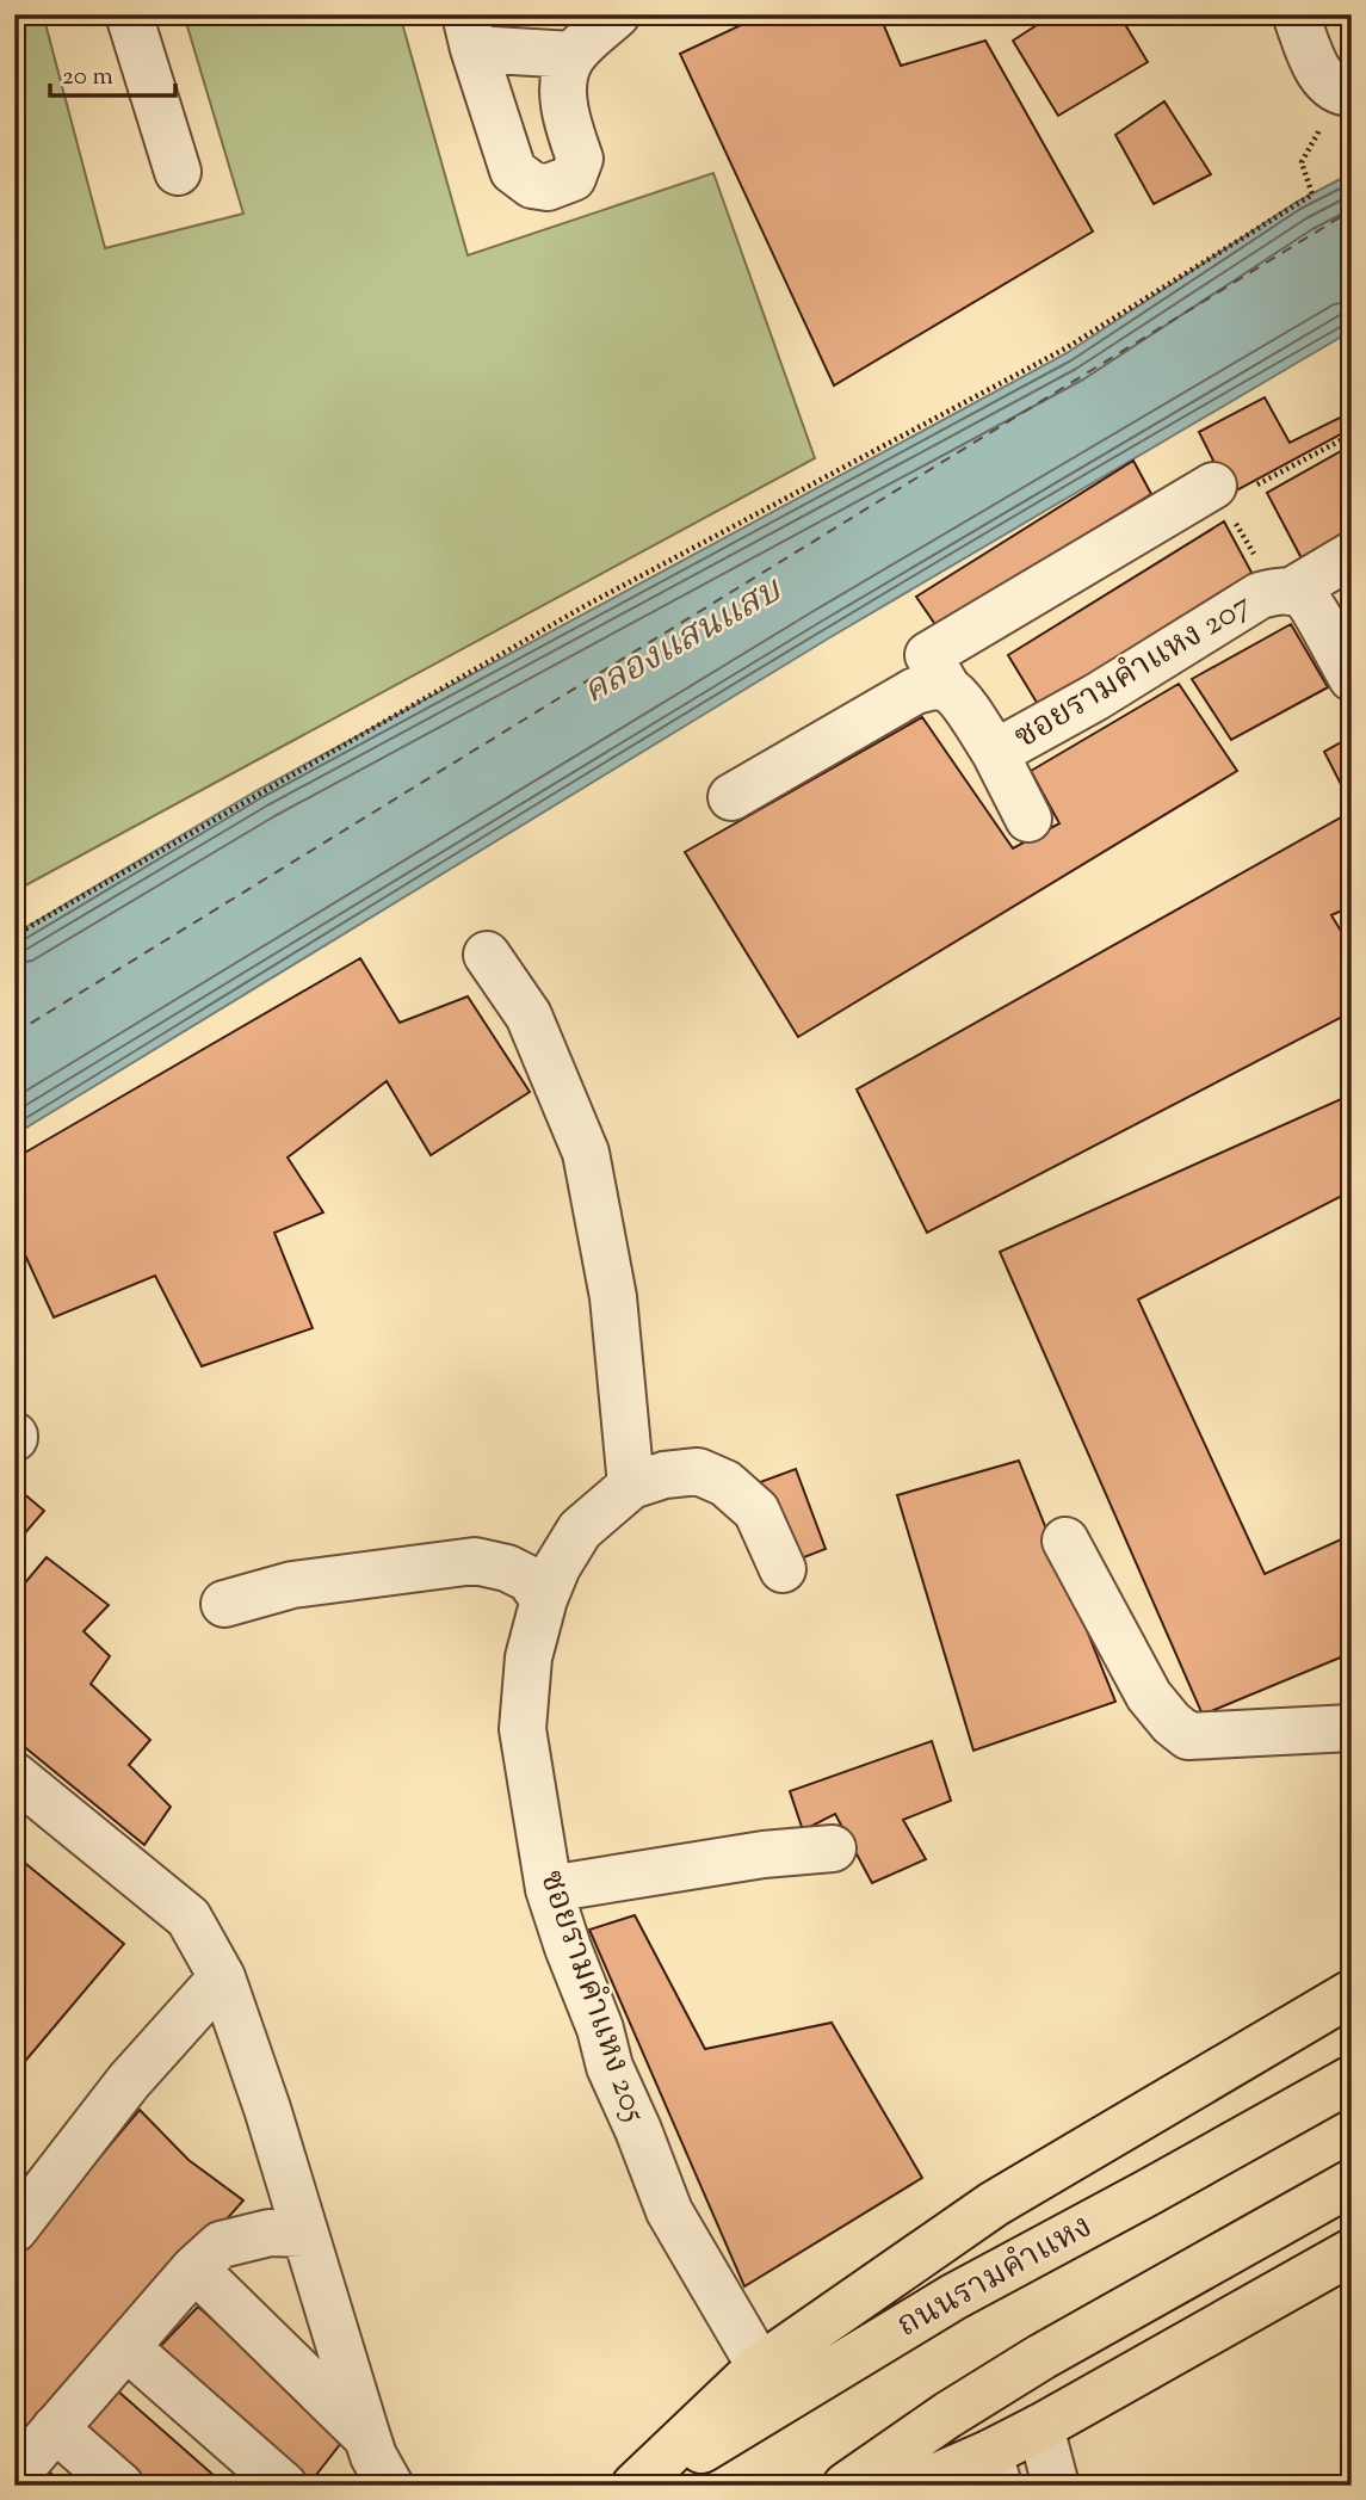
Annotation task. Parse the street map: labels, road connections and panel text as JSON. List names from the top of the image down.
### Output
{
  "streets": {
    "main road": ["ถนนรามคำแหง"],
    "street": ["ซอยรามคำแหง 207", "ซอยรามคำแหง 205"]
  },
  "water": ["คลองแสนแสบ"],
  "scale_bar": "20 m"
}
